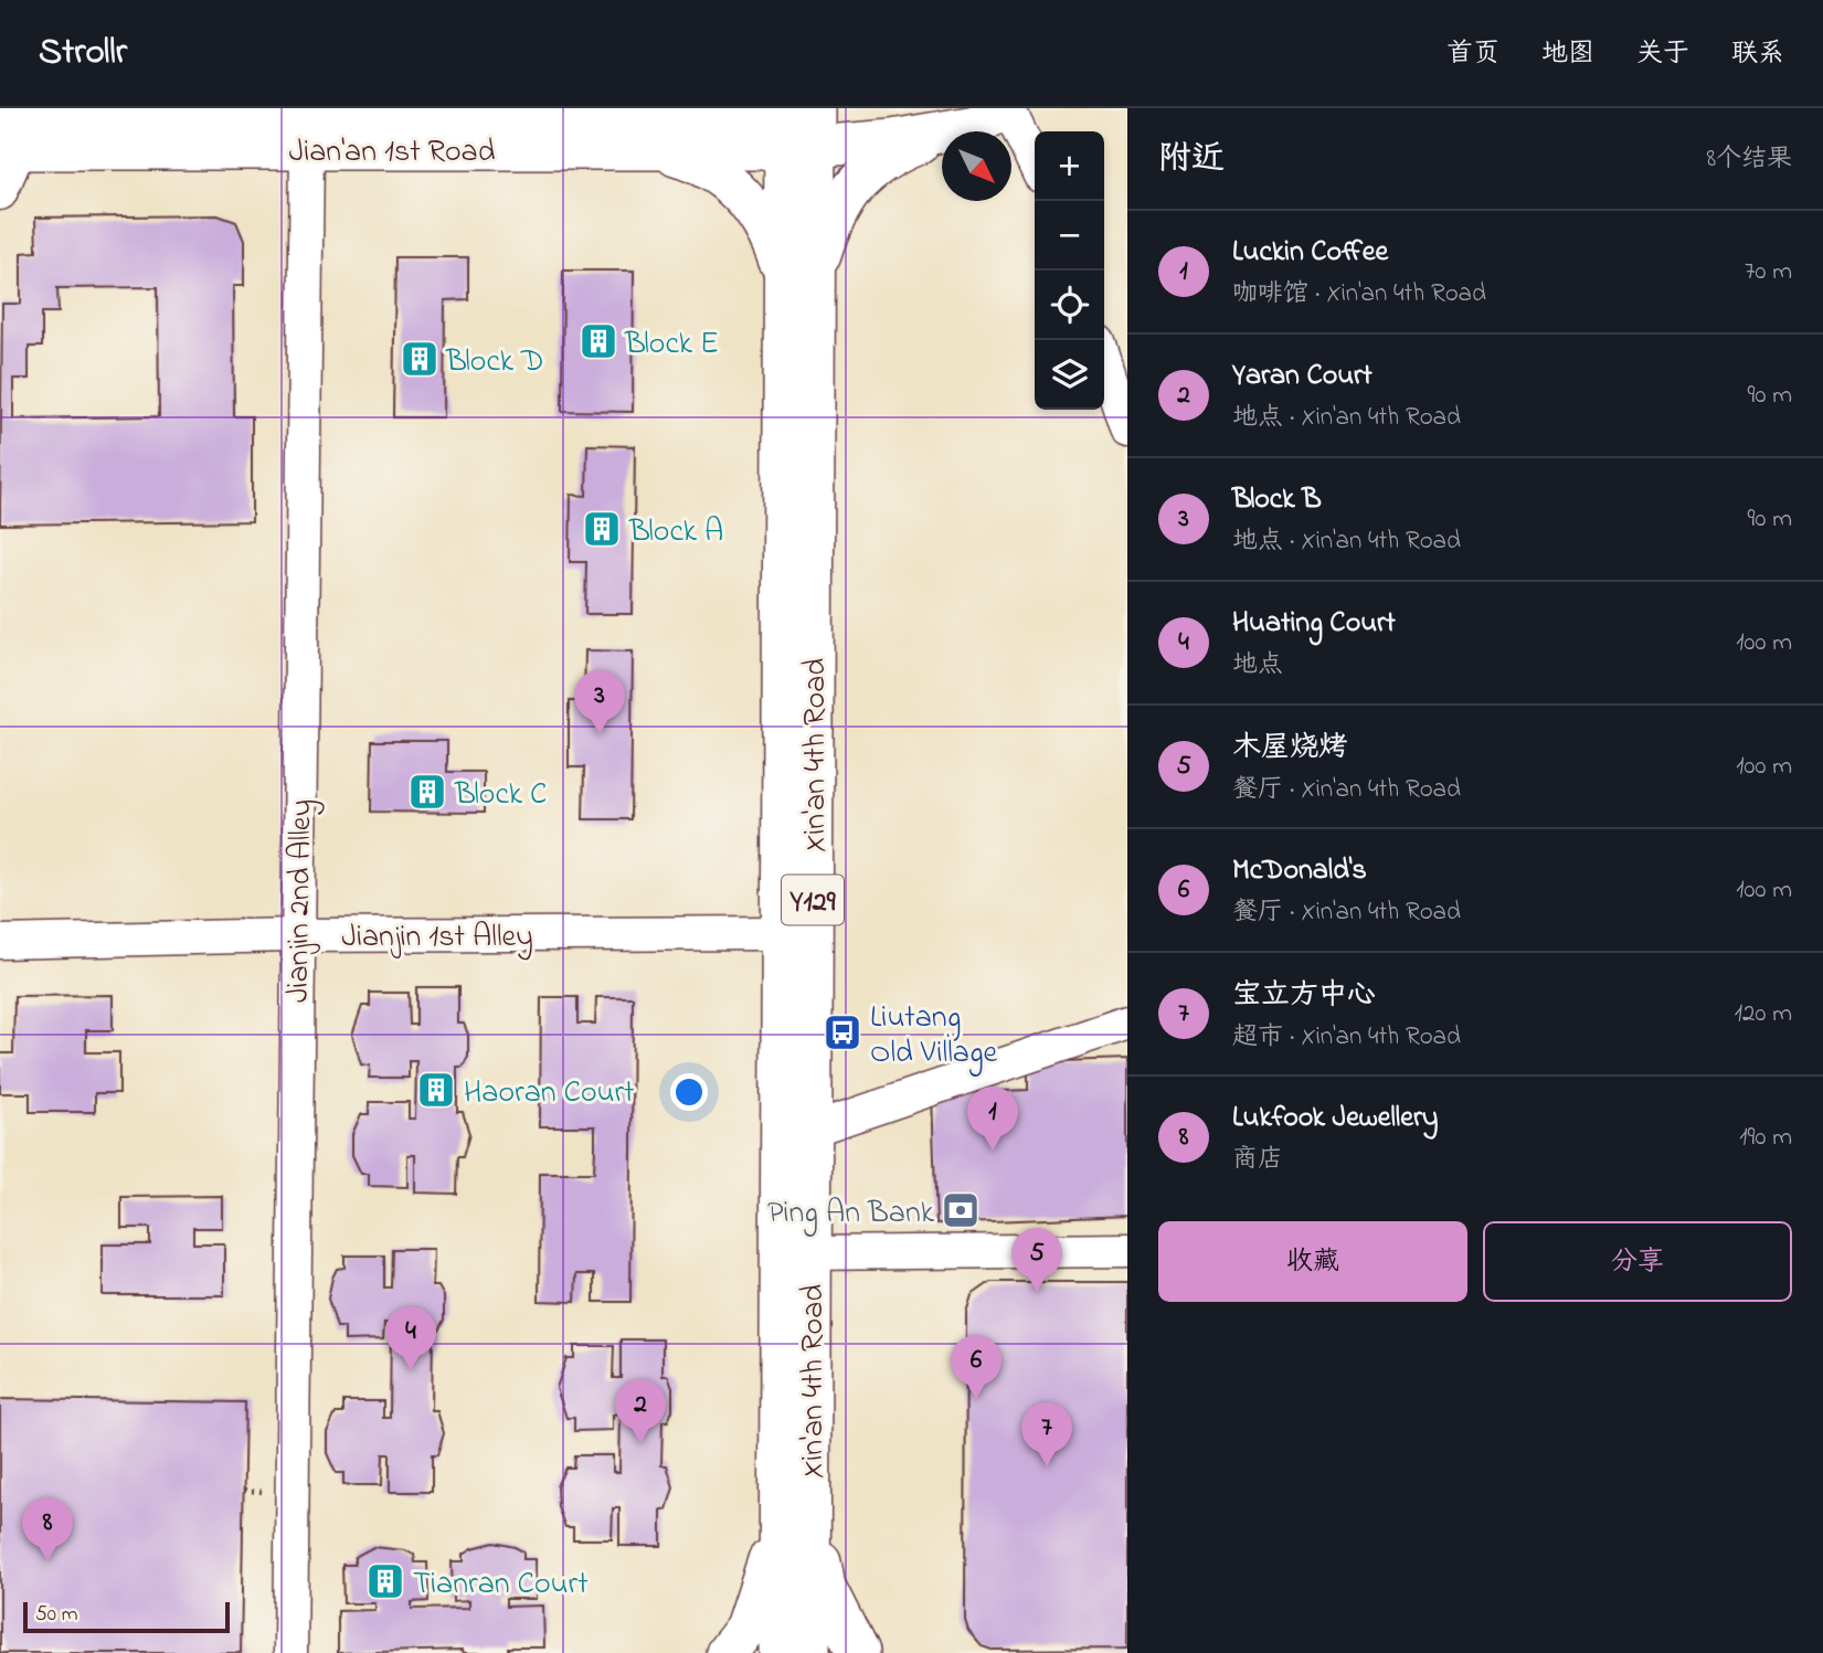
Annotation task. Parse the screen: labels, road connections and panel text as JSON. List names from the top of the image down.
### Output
{
  "streets": {
    "main road": ["Jian'an 1st Road", "Xin'an 4th Road", "Y129"],
    "lane": ["Jianjin 2nd Alley", "Jianjin 1st Alley"]
  },
  "crossings": [
    ["Jian'an 1st Road", "Xin'an 4th Road"],
    ["Jian'an 1st Road", "Jianjin 2nd Alley"],
    ["Xin'an 4th Road", "Jianjin 1st Alley"],
    ["Jianjin 2nd Alley", "Jianjin 1st Alley"]
  ],
  "places": {
    "building": [
      "Block E",
      "Block D",
      "Block A",
      "Block C",
      "Haoran Court",
      "Tianran Court"
    ],
    "bus stop": ["Liutang Old Village"],
    "bank": ["Ping An Bank"]
  },
  "scale_bar": "50 m",
  "north": "bottom right",
  "page": {
    "header": "Strollr",
    "nav": [
      "首页",
      "地图",
      "关于",
      "联系"
    ],
    "heading": ["附近", "8个结果"],
    "map_buttons": ["+", "−"],
    "list": [
      {
        "mark": "1",
        "name": "Luckin Coffee",
        "note": "咖啡馆 · Xin'an 4th Road",
        "value": "70 m"
      },
      {
        "mark": "2",
        "name": "Yaran Court",
        "note": "地点 · Xin'an 4th Road",
        "value": "90 m"
      },
      {
        "mark": "3",
        "name": "Block B",
        "note": "地点 · Xin'an 4th Road",
        "value": "90 m"
      },
      {
        "mark": "4",
        "name": "Huating Court",
        "note": "地点",
        "value": "100 m"
      },
      {
        "mark": "5",
        "name": "木屋烧烤",
        "note": "餐厅 · Xin'an 4th Road",
        "value": "100 m"
      },
      {
        "mark": "6",
        "name": "McDonald's",
        "note": "餐厅 · Xin'an 4th Road",
        "value": "100 m"
      },
      {
        "mark": "7",
        "name": "宝立方中心",
        "note": "超市 · Xin'an 4th Road",
        "value": "120 m"
      },
      {
        "mark": "8",
        "name": "Lukfook Jewellery",
        "note": "商店",
        "value": "190 m"
      }
    ],
    "pins": [
      "3",
      "1",
      "5",
      "4",
      "6",
      "2",
      "7",
      "8"
    ],
    "buttons": ["收藏", "分享"],
    "scale": "50 m"
  }
}
